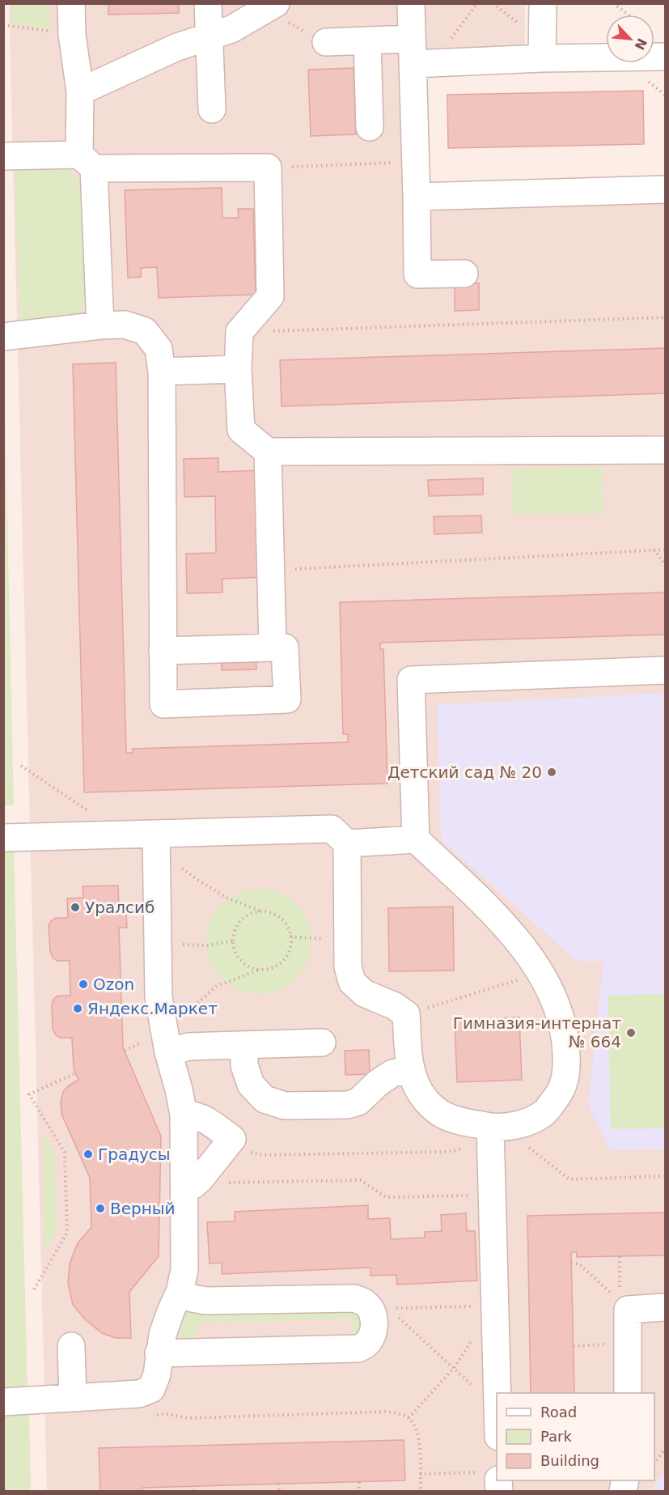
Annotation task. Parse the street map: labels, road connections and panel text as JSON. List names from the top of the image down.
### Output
{
  "places": [
    "Детский сад № 20",
    "Уралсиб",
    "Ozon",
    "Яндекс.Маркет",
    "Гимназия-интернат № 664",
    "Градусы",
    "Верный"
  ],
  "legend": ["Road", "Park", "Building"],
  "north": "bottom right"
}
